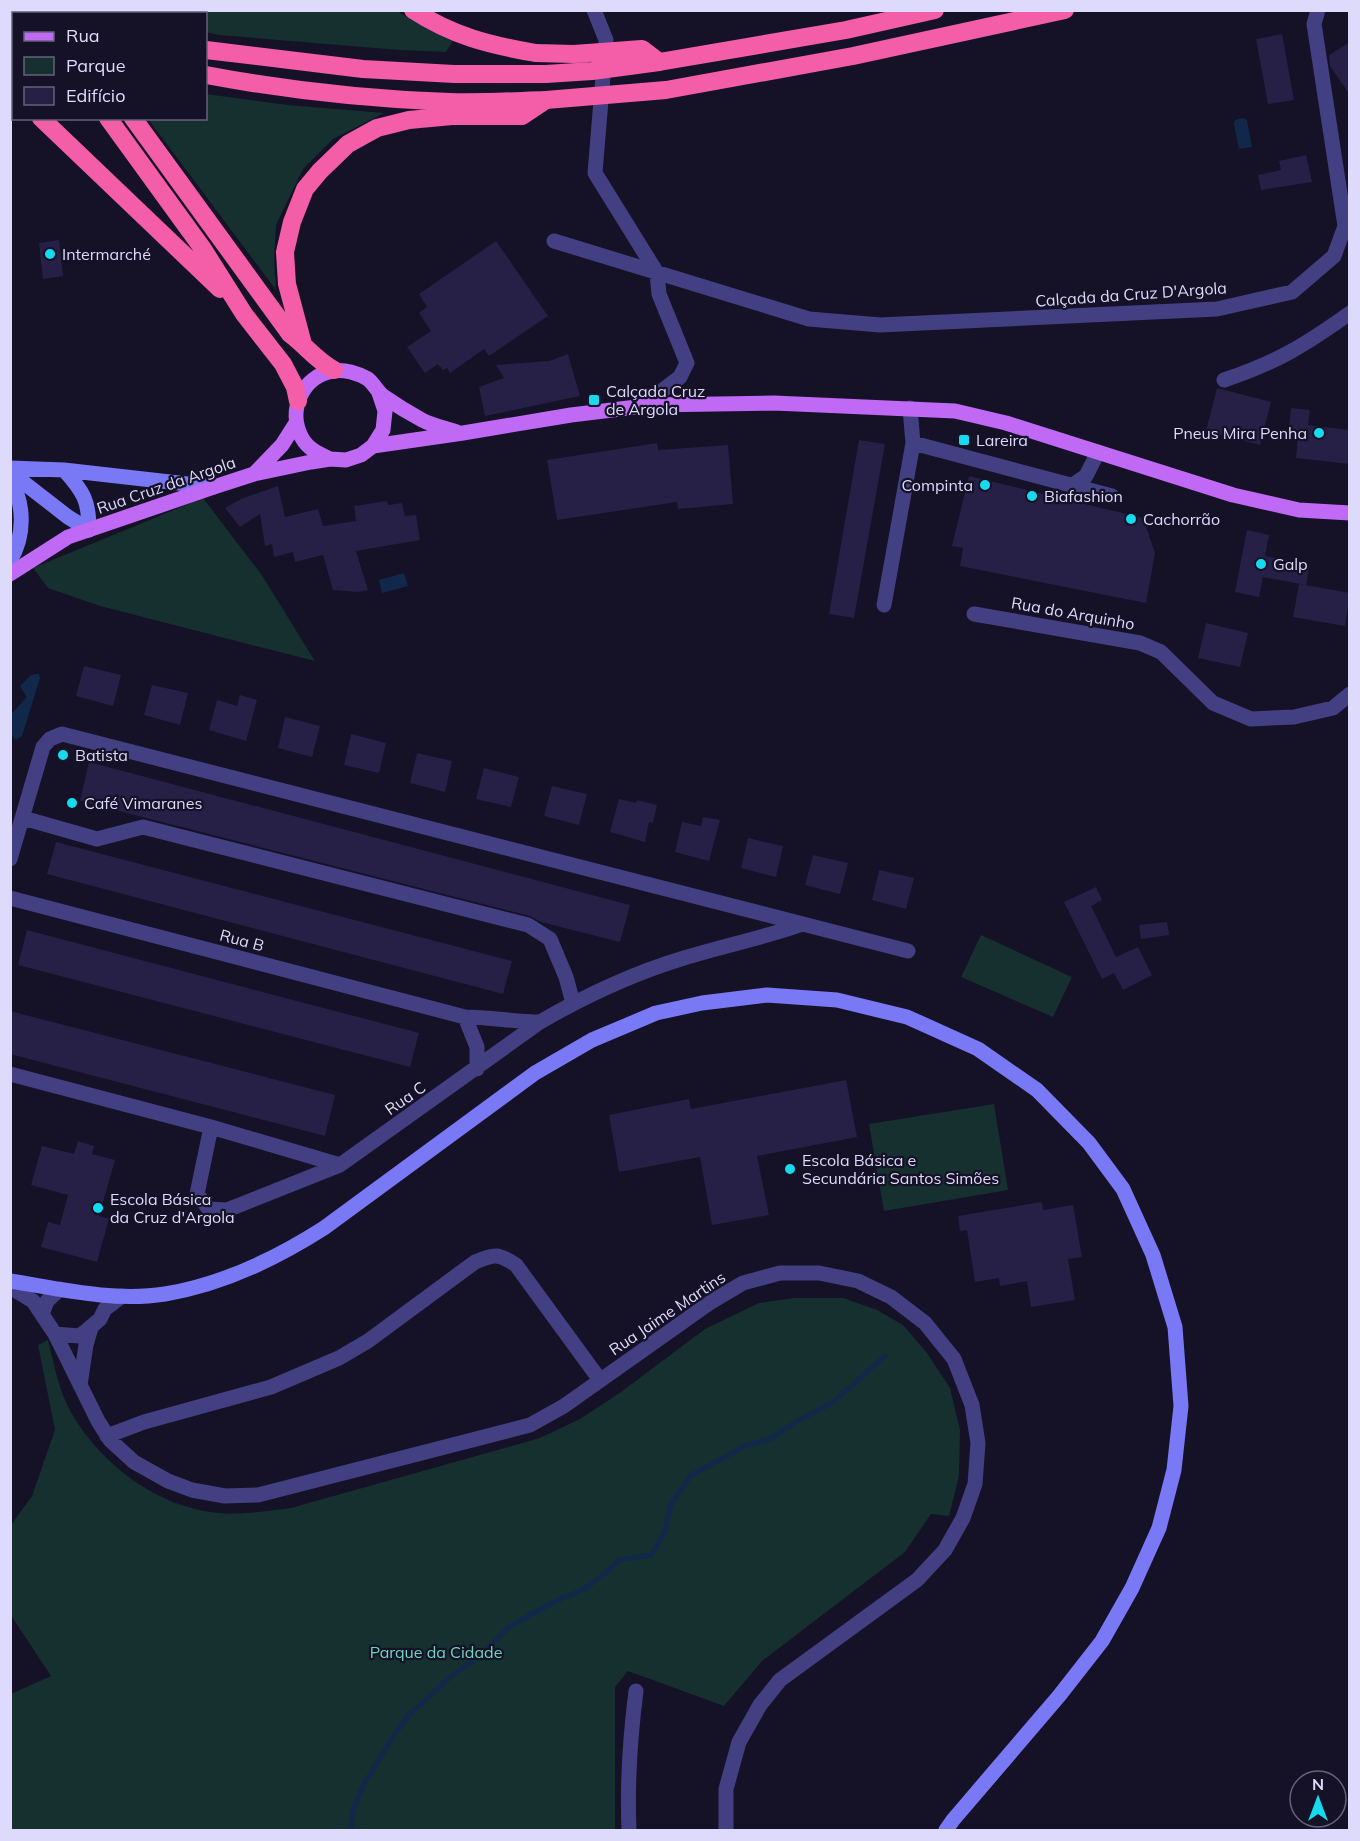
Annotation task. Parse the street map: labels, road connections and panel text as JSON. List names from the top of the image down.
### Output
{
  "streets": {
    "main road": ["Rua Cruz da Argola"],
    "street": [
      "Calçada da Cruz D'Argola",
      "Rua do Arquinho",
      "Rua B",
      "Rua C",
      "Rua Jaime Martins"
    ]
  },
  "crossings": [
    ["Rua B", "Rua C"]
  ],
  "parks": ["Parque da Cidade"],
  "places": {
    "other": [
      "Intermarché",
      "Pneus Mira Penha",
      "Compinta",
      "Biafashion",
      "Cachorrão",
      "Galp",
      "Batista",
      "Café Vimaranes",
      "Escola Básica e Secundária Santos Simões",
      "Escola Básica da Cruz d'Argola"
    ],
    "transit": ["Calçada Cruz de Argola", "Lareira"]
  },
  "legend": ["Rua", "Parque", "Edifício"],
  "north": "top"
}
